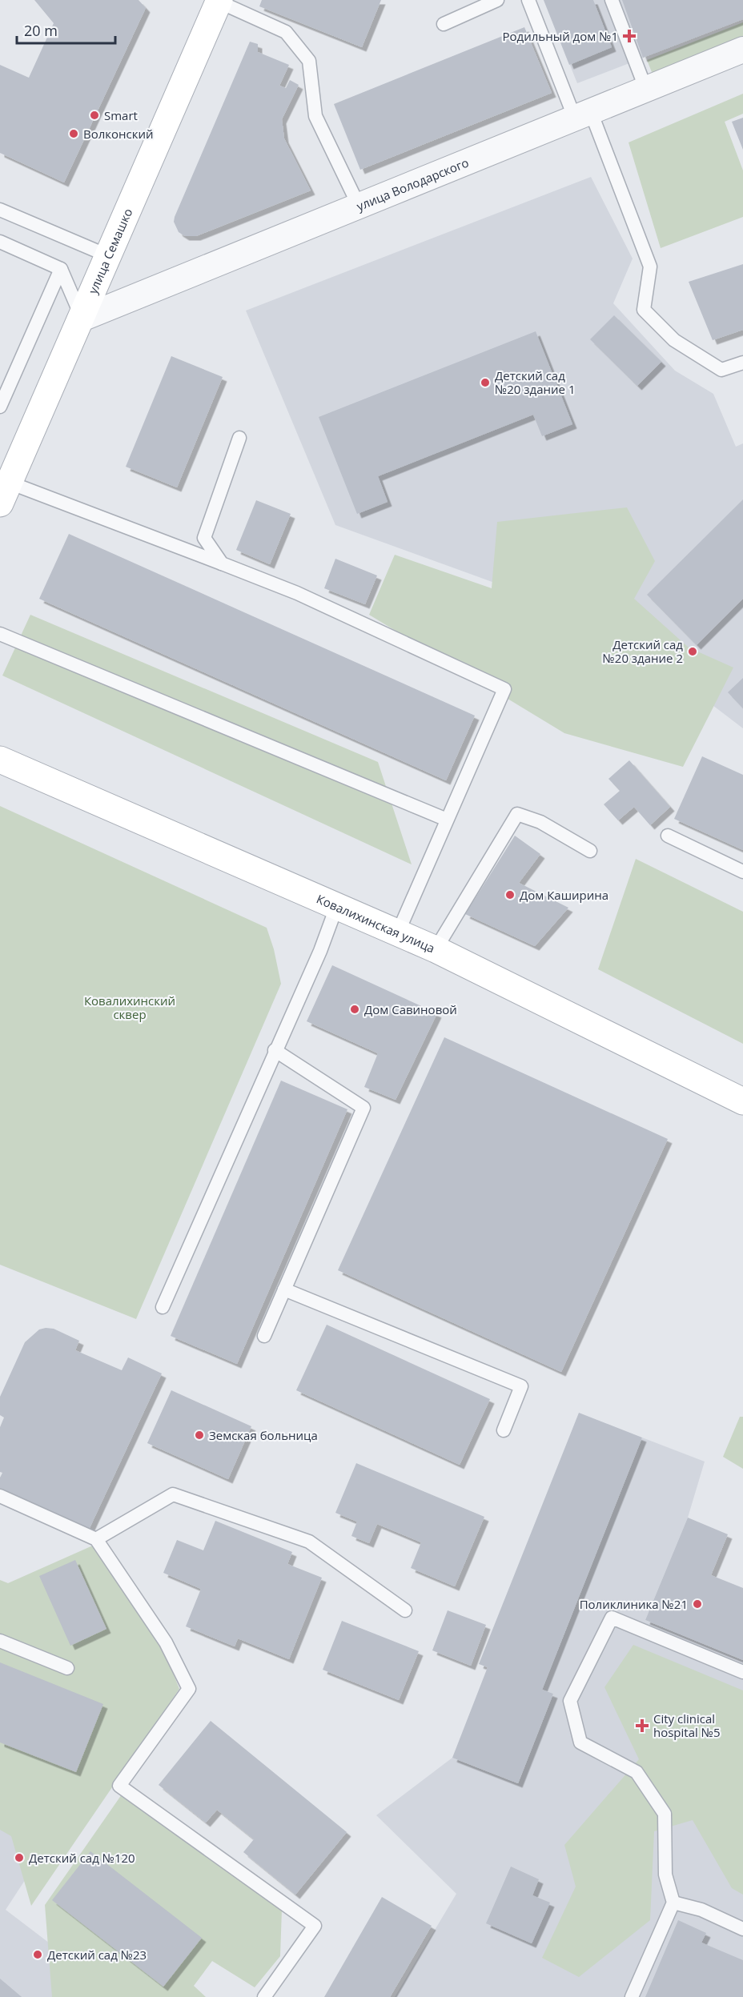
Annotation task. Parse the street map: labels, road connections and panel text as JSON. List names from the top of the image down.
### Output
{
  "streets": {
    "street": ["улица Володарского", "улица Семашко", "Ковалихинская улица"]
  },
  "crossings": [
    ["улица Володарского", "улица Семашко"]
  ],
  "parks": ["Ковалихинский сквер"],
  "places": {
    "health": ["Родильный дом №1", "City clinical hospital №5"],
    "other": [
      "Smart",
      "Волконский",
      "Детский сад №20 здание 1",
      "Детский сад №20 здание 2",
      "Дом Каширина",
      "Дом Савиновой",
      "Земская больница",
      "Поликлиника №21",
      "Детский сад №120",
      "Детский сад №23"
    ]
  },
  "scale_bar": "20 m"
}
